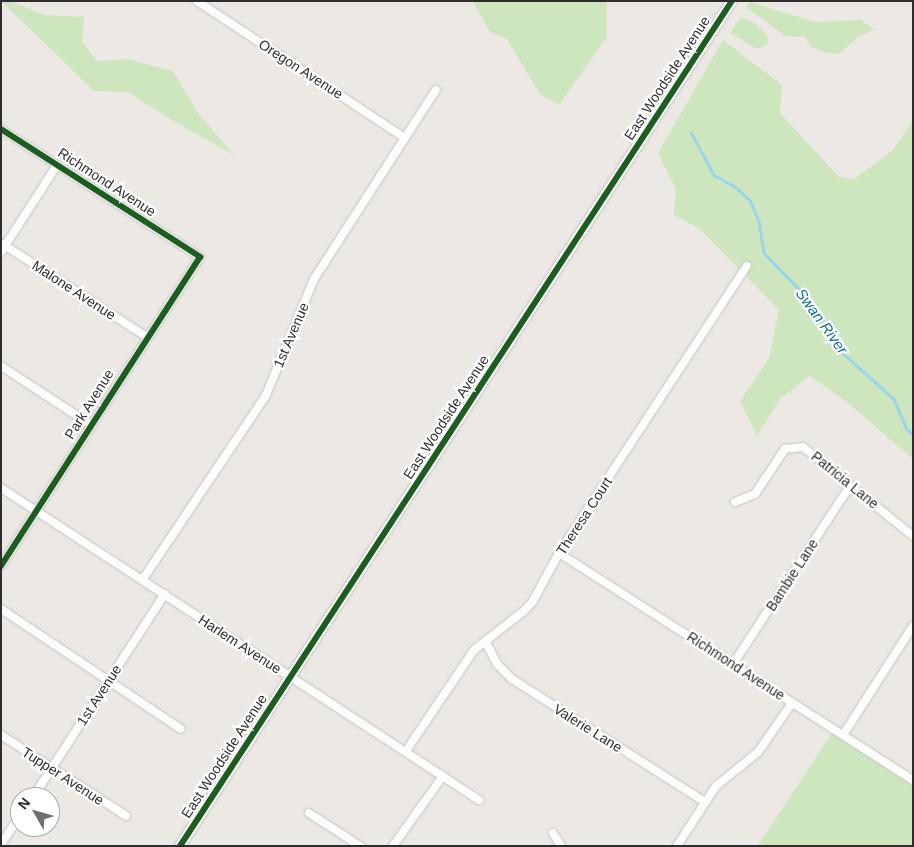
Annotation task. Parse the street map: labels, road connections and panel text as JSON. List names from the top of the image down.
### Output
{
  "streets": {
    "main road": ["East Woodside Avenue"],
    "street": [
      "Oregon Avenue",
      "Richmond Avenue",
      "Malone Avenue",
      "1st Avenue",
      "Park Avenue",
      "Patricia Lane",
      "Theresa Court",
      "Bambie Lane",
      "Harlem Avenue",
      "Valerie Lane",
      "Tupper Avenue"
    ]
  },
  "crossings": [
    ["Oregon Avenue", "1st Avenue"],
    ["East Woodside Avenue", "Harlem Avenue"],
    ["Richmond Avenue", "Park Avenue"],
    ["Richmond Avenue", "Theresa Court"],
    ["Richmond Avenue", "Bambie Lane"],
    ["Malone Avenue", "Park Avenue"],
    ["1st Avenue", "Harlem Avenue"],
    ["1st Avenue", "Tupper Avenue"],
    ["Park Avenue", "Harlem Avenue"],
    ["Patricia Lane", "Bambie Lane"],
    ["Theresa Court", "Harlem Avenue"],
    ["Theresa Court", "Valerie Lane"]
  ],
  "water": ["Swan River"],
  "north": "top left"
}
